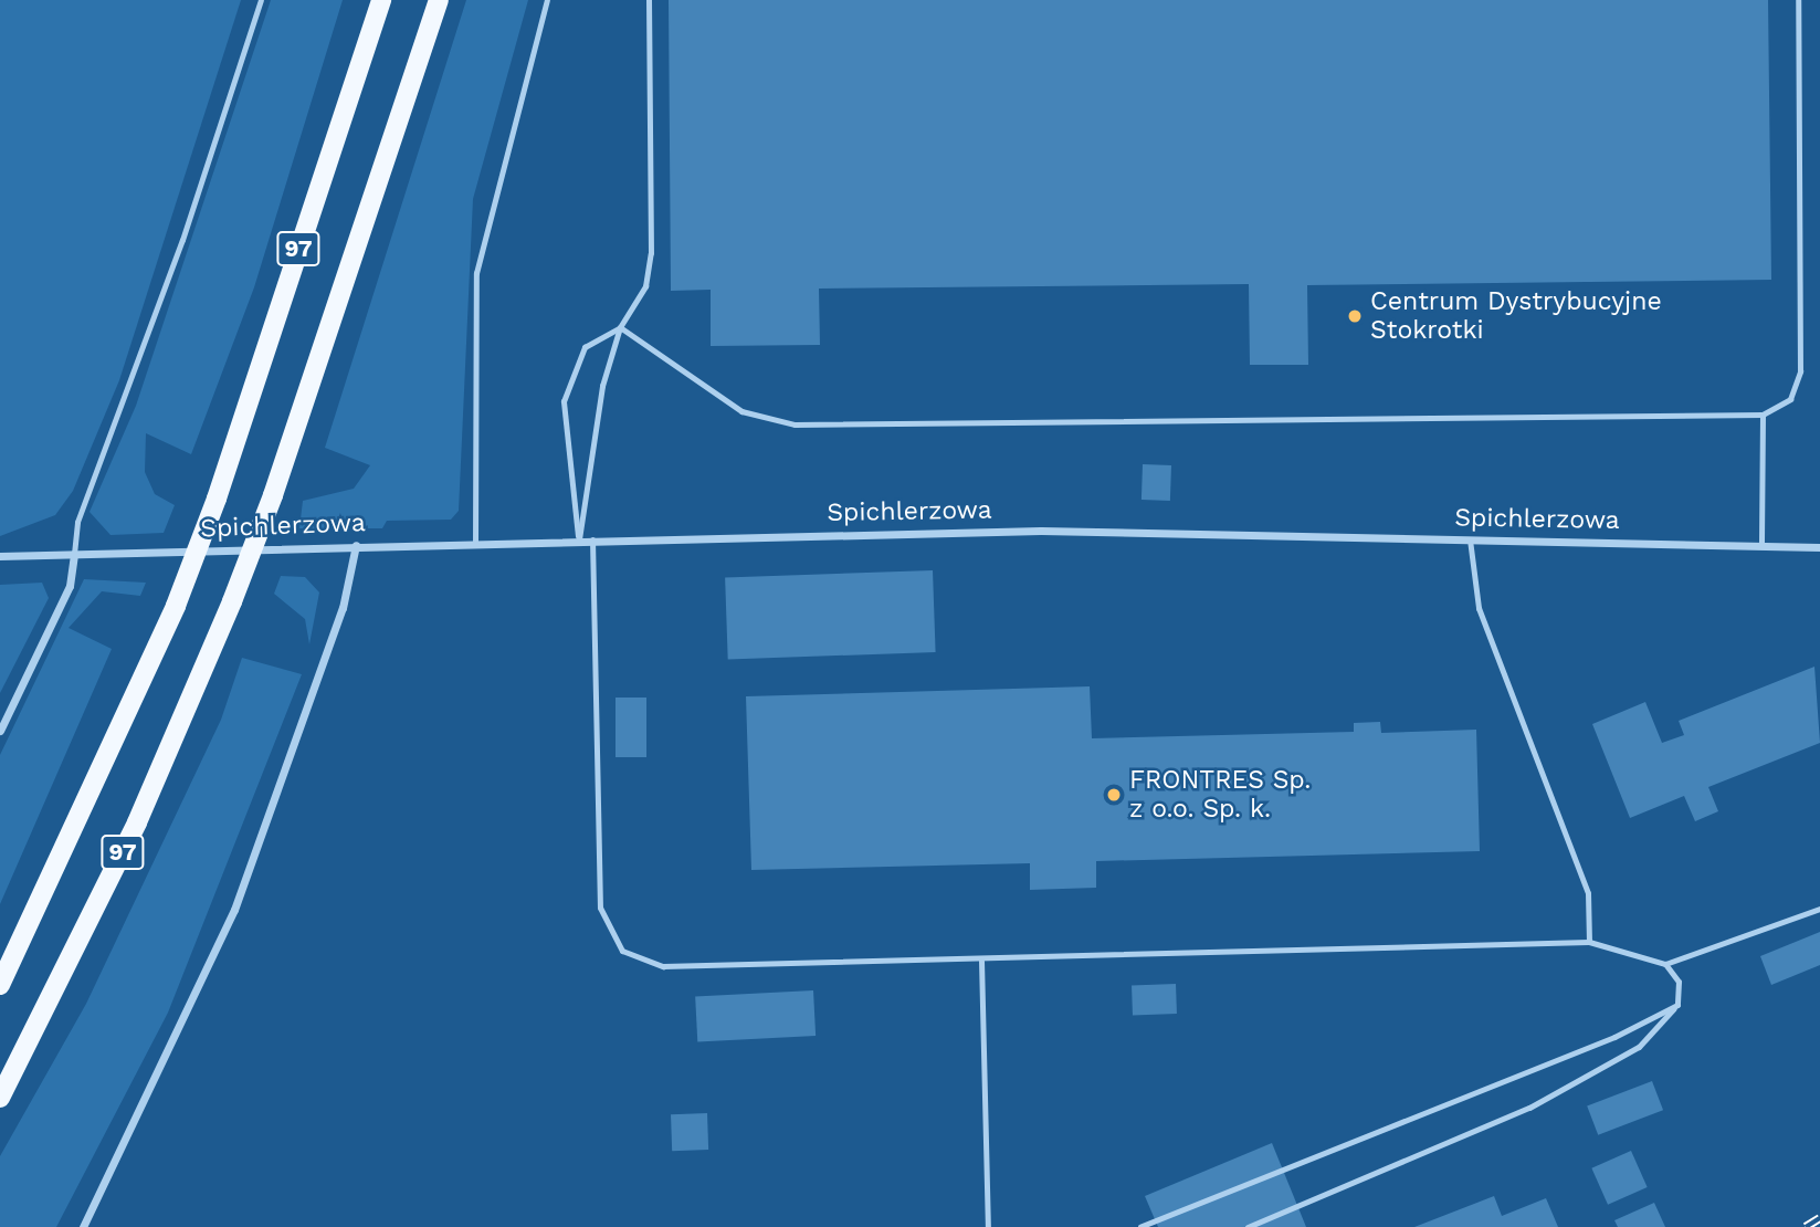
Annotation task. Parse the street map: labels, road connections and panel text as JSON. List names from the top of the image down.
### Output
{
  "streets": {
    "main road": ["97"],
    "street": ["Spichlerzowa"]
  },
  "places": ["Centrum Dystrybucyjne Stokrotki", "FRONTRES Sp. z o.o. Sp. k."]
}
